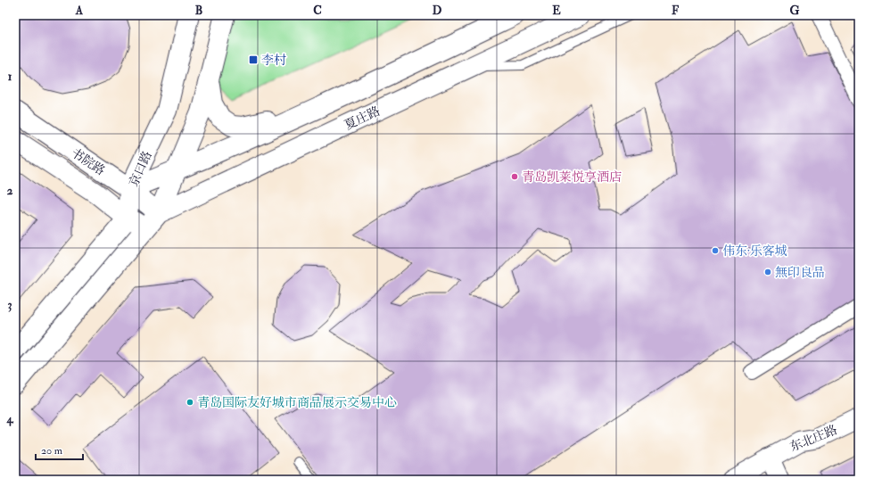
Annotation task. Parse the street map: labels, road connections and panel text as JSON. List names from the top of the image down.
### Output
{
  "streets": {
    "main road": ["夏庄路", "书院路", "京口路"],
    "street": ["东北庄路"]
  },
  "crossings": [
    ["夏庄路", "书院路"],
    ["书院路", "京口路"]
  ],
  "places": {
    "transit": ["李村"],
    "other": [
      "青岛凯莱悦享酒店",
      "伟东·乐客城",
      "無印良品",
      "青岛国际友好城市商品展示交易中心"
    ]
  },
  "scale_bar": "20 m",
  "grid": {
    "columns": [
      "A",
      "B",
      "C",
      "D",
      "E",
      "F",
      "G"
    ],
    "rows": [
      "1",
      "2",
      "3",
      "4"
    ]
  }
}
